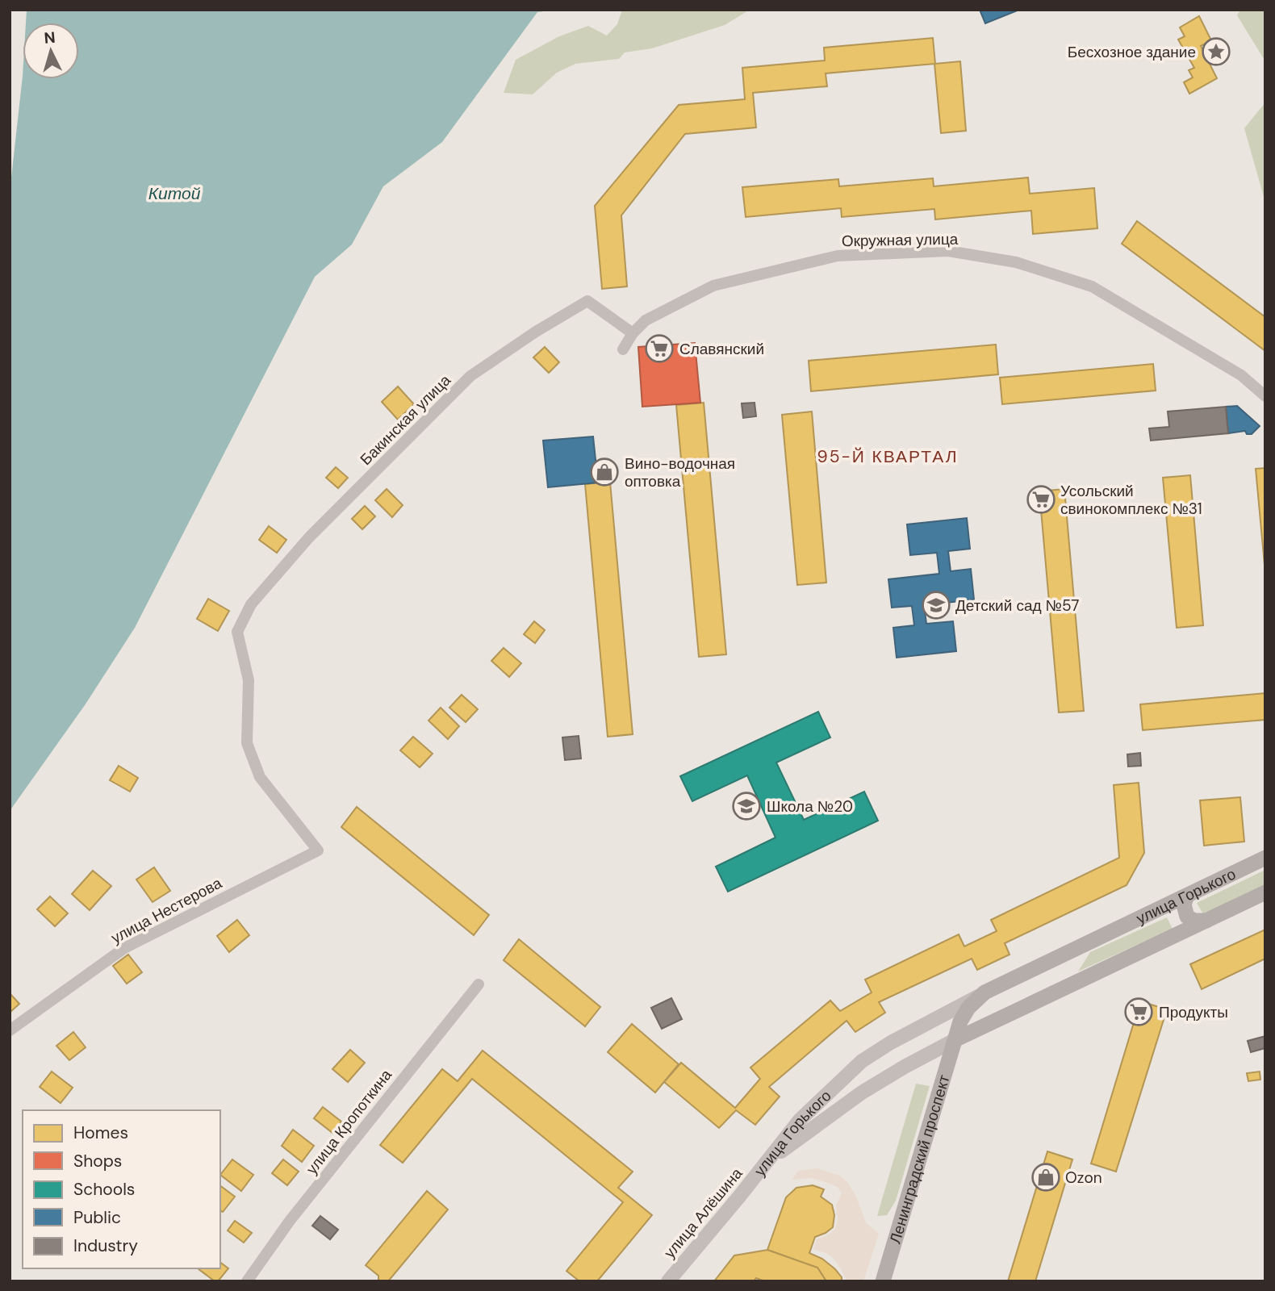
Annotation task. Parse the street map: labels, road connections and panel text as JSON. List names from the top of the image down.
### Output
{
  "streets": {
    "main road": ["улица Горького", "Ленинградский проспект"],
    "street": [
      "Окружная улица",
      "Бакинская улица",
      "улица Нестерова",
      "улица Кропоткина",
      "улица Алёшина"
    ]
  },
  "crossings": [
    ["Окружная улица", "Бакинская улица"],
    ["Бакинская улица", "улица Нестерова"],
    ["улица Горького", "Ленинградский проспект"],
    ["улица Горького", "улица Алёшина"]
  ],
  "districts": ["95-Й КВАРТАЛ"],
  "water": ["Китой"],
  "places": {
    "place": ["Бесхозное здание"],
    "supermarket": ["Славянский", "Усольский свинокомплекс №31", "Продукты"],
    "shop": ["Вино-водочная оптовка", "Ozon"],
    "school or university": ["Детский сад №57", "Школа №20"]
  },
  "legend": [
    "Homes",
    "Shops",
    "Schools",
    "Public",
    "Industry"
  ],
  "north": "top"
}
